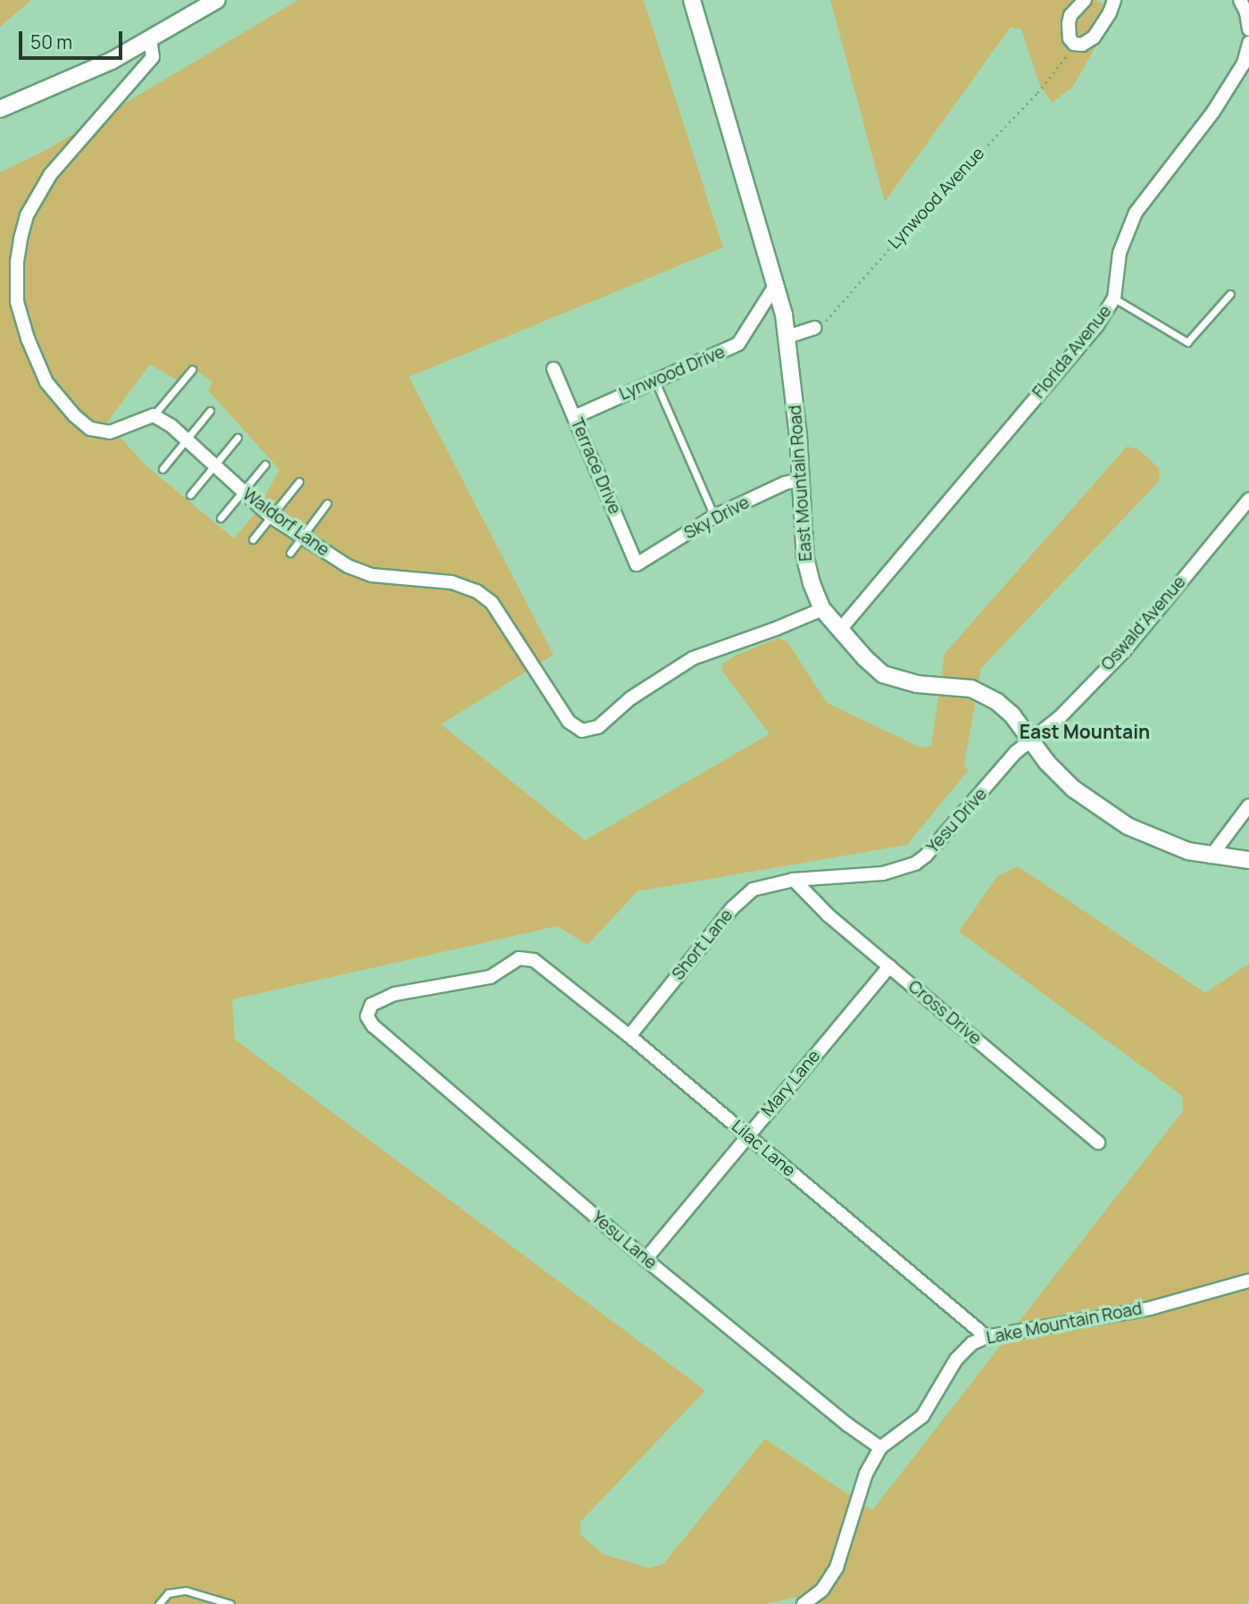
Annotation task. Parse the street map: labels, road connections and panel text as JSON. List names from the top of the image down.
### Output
{
  "streets": {
    "street": [
      "Florida Avenue",
      "Lynwood Drive",
      "Terrace Drive",
      "East Mountain Road",
      "Sky Drive",
      "Waldorf Lane",
      "Oswald Avenue",
      "Yesu Drive",
      "Short Lane",
      "Cross Drive",
      "Mary Lane",
      "Lilac Lane",
      "Yesu Lane",
      "Lake Mountain Road"
    ],
    "path": ["Lynwood Avenue"]
  },
  "crossings": [
    ["Florida Avenue", "East Mountain Road"],
    ["Lynwood Drive", "Terrace Drive"],
    ["Lynwood Drive", "East Mountain Road"],
    ["Terrace Drive", "Sky Drive"],
    ["East Mountain Road", "Sky Drive"],
    ["East Mountain Road", "Waldorf Lane"],
    ["East Mountain Road", "Oswald Avenue"],
    ["East Mountain Road", "Yesu Drive"],
    ["Oswald Avenue", "Yesu Drive"],
    ["Yesu Drive", "Short Lane"],
    ["Yesu Drive", "Cross Drive"],
    ["Short Lane", "Cross Drive"],
    ["Short Lane", "Lilac Lane"],
    ["Cross Drive", "Mary Lane"],
    ["Mary Lane", "Lilac Lane"],
    ["Mary Lane", "Yesu Lane"],
    ["Lilac Lane", "Yesu Lane"],
    ["Lilac Lane", "Lake Mountain Road"],
    ["Yesu Lane", "Lake Mountain Road"]
  ],
  "districts": ["East Mountain"],
  "scale_bar": "50 m"
}
